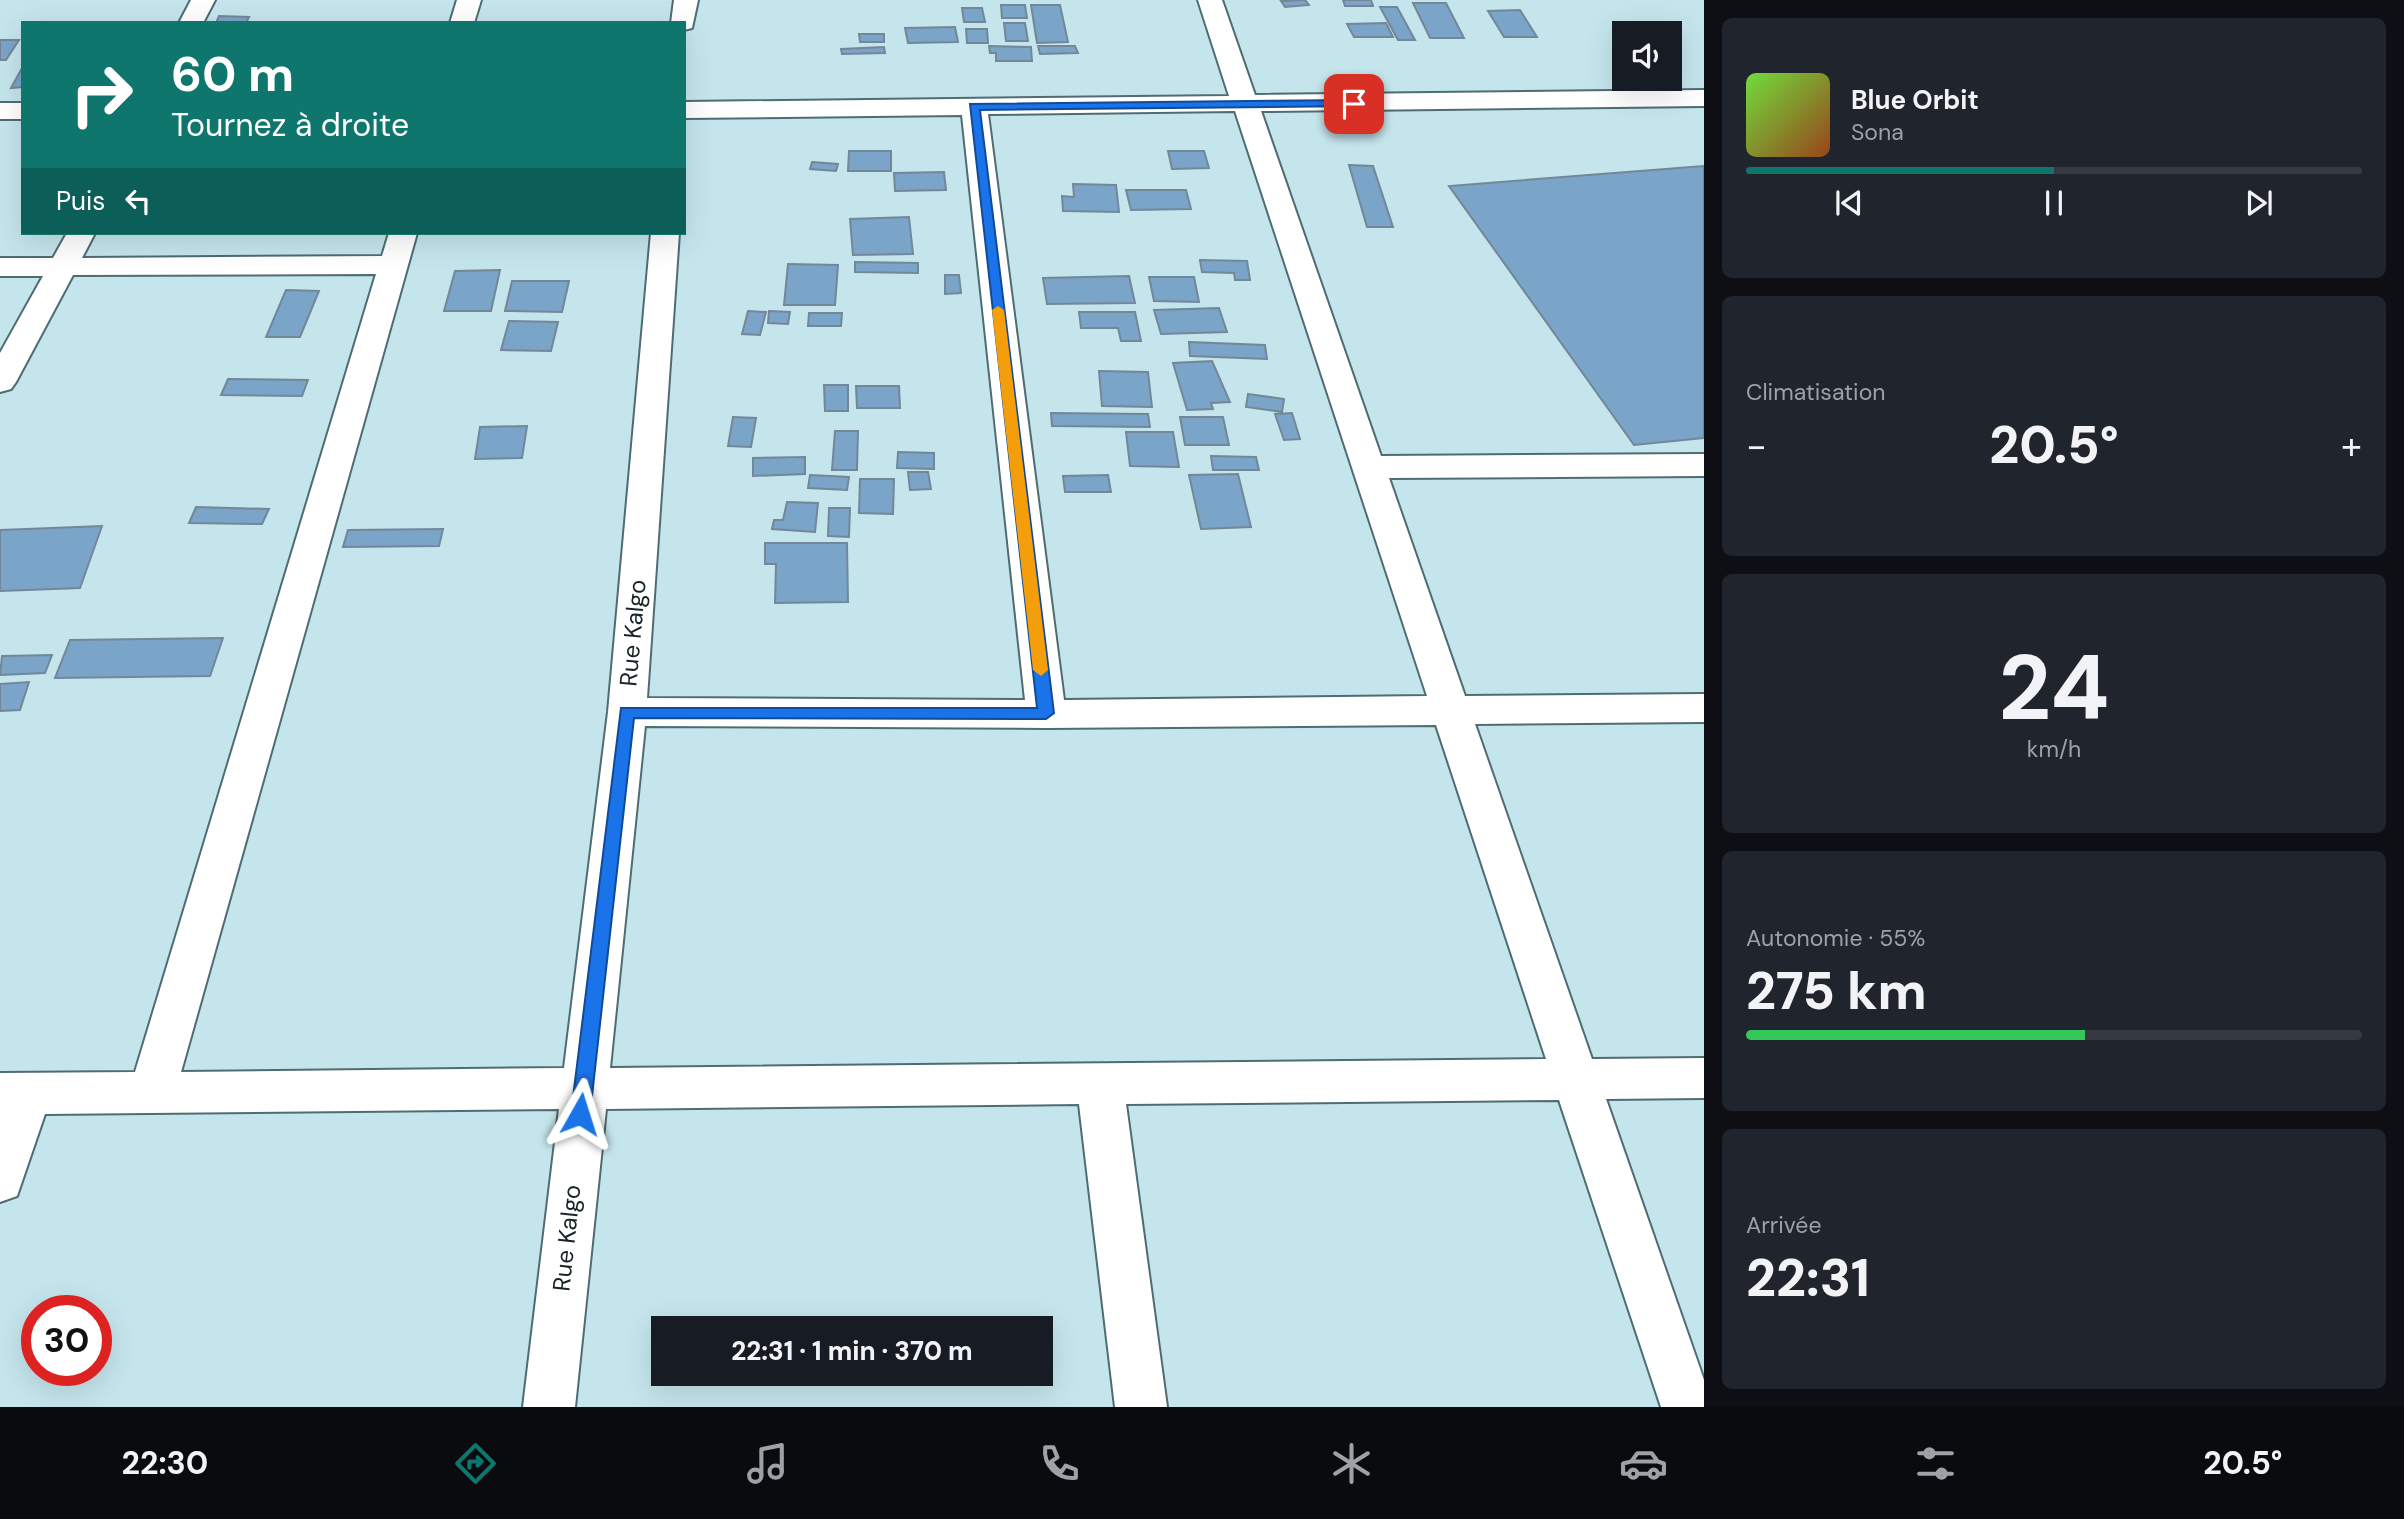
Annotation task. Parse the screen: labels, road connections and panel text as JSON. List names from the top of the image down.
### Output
{
  "streets": {
    "street": ["Rue Kalgo"]
  },
  "page": {
    "turn": ["60 m", "Tournez à droite"],
    "song": ["Blue Orbit", "Sona"],
    "then": "Puis",
    "tile": [
      "Climatisation",
      ["24", "km/h"],
      ["Autonomie · 55%", "275 km"],
      ["Arrivée", "22:31"]
    ],
    "heat": ["−", "20.5°", "+"],
    "limit": "30",
    "trip": "22:31 · 1 min · 370 m",
    "tabs": ["22:30", "20.5°"]
  }
}
